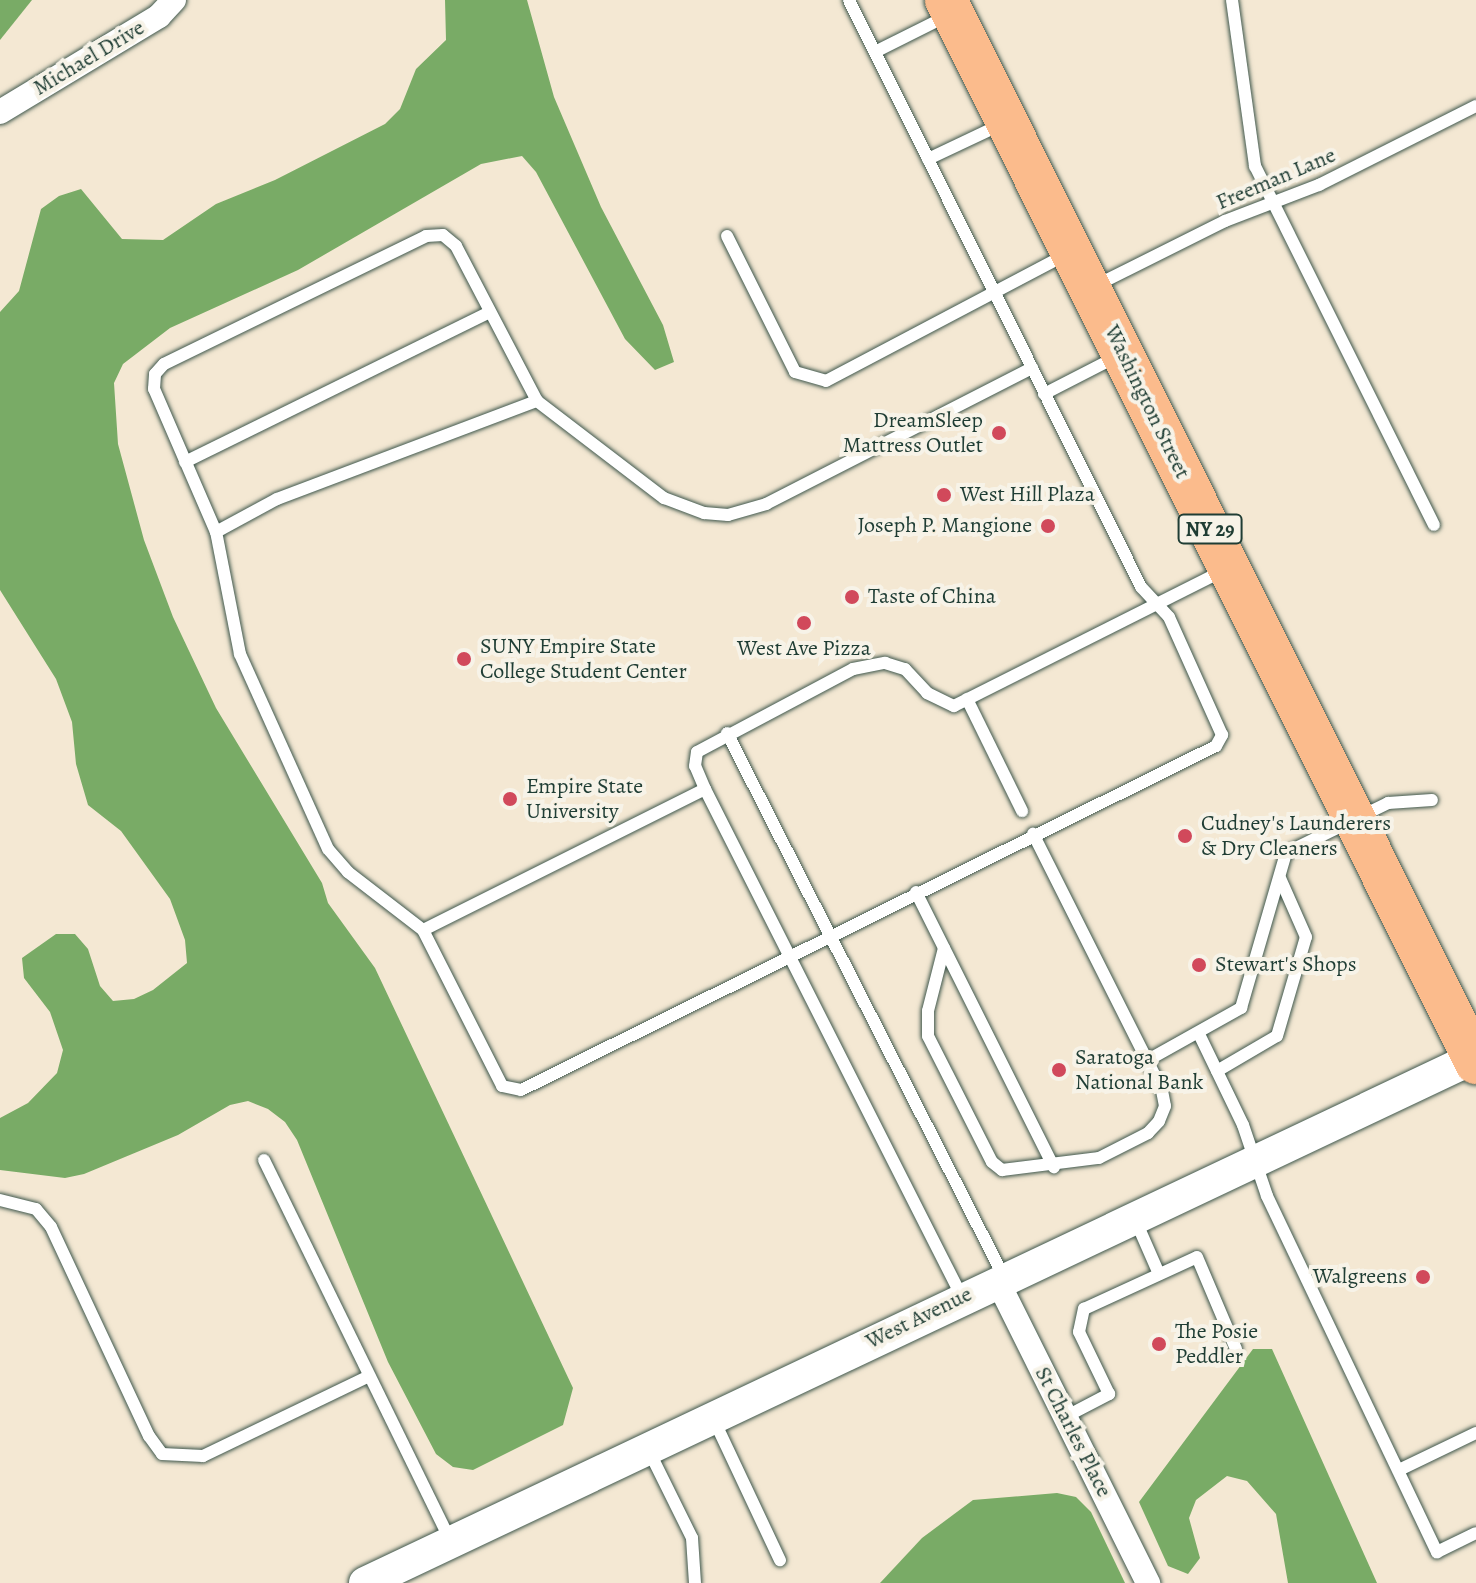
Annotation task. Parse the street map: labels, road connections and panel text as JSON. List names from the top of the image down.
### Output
{
  "streets": {
    "highway": ["Washington Street", "NY 29"],
    "street": ["Michael Drive", "West Avenue", "St Charles Place"],
    "lane": ["Freeman Lane"]
  },
  "crossings": [
    ["Freeman Lane", "Washington Street"],
    ["Washington Street", "West Avenue"],
    ["West Avenue", "St Charles Place"]
  ],
  "places": [
    "DreamSleep Mattress Outlet",
    "West Hill Plaza",
    "Joseph P. Mangione",
    "Taste of China",
    "West Ave Pizza",
    "SUNY Empire State College Student Center",
    "Empire State University",
    "Cudney's Launderers & Dry Cleaners",
    "Stewart's Shops",
    "Saratoga National Bank",
    "Walgreens",
    "The Posie Peddler"
  ]
}
